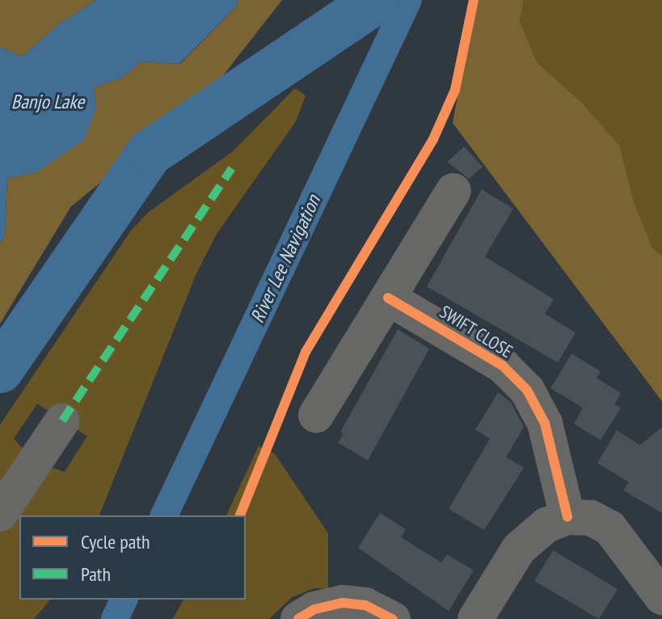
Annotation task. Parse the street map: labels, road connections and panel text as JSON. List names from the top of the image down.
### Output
{
  "streets": {
    "street": ["SWIFT CLOSE"]
  },
  "water": ["Banjo Lake", "River Lee Navigation"],
  "legend": ["Cycle path", "Path"]
}
